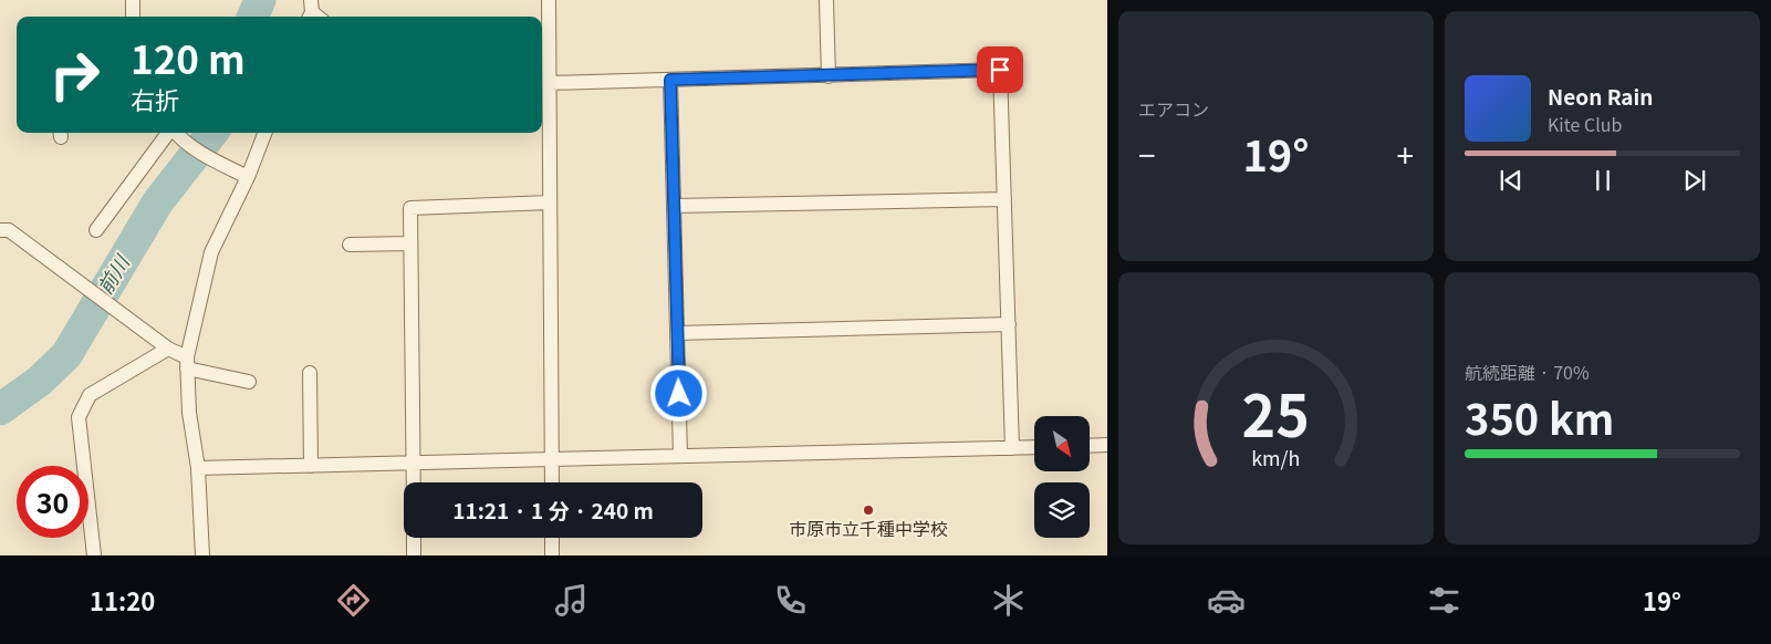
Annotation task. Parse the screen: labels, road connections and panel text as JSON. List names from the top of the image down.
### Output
{
  "water": ["前川"],
  "places": ["市原市立千種中学校"],
  "north": "bottom right",
  "page": {
    "tile": [
      "エアコン",
      ["航続距離 · 70%", "350 km"]
    ],
    "turn": ["120 m", "右折"],
    "song": ["Neon Rain", "Kite Club"],
    "heat": ["−", "19°", "+"],
    "limit": "30",
    "trip": "11:21 · 1 分 · 240 m",
    "tabs": ["11:20", "19°"],
    "gauge": ["25", "km/h"]
  }
}
